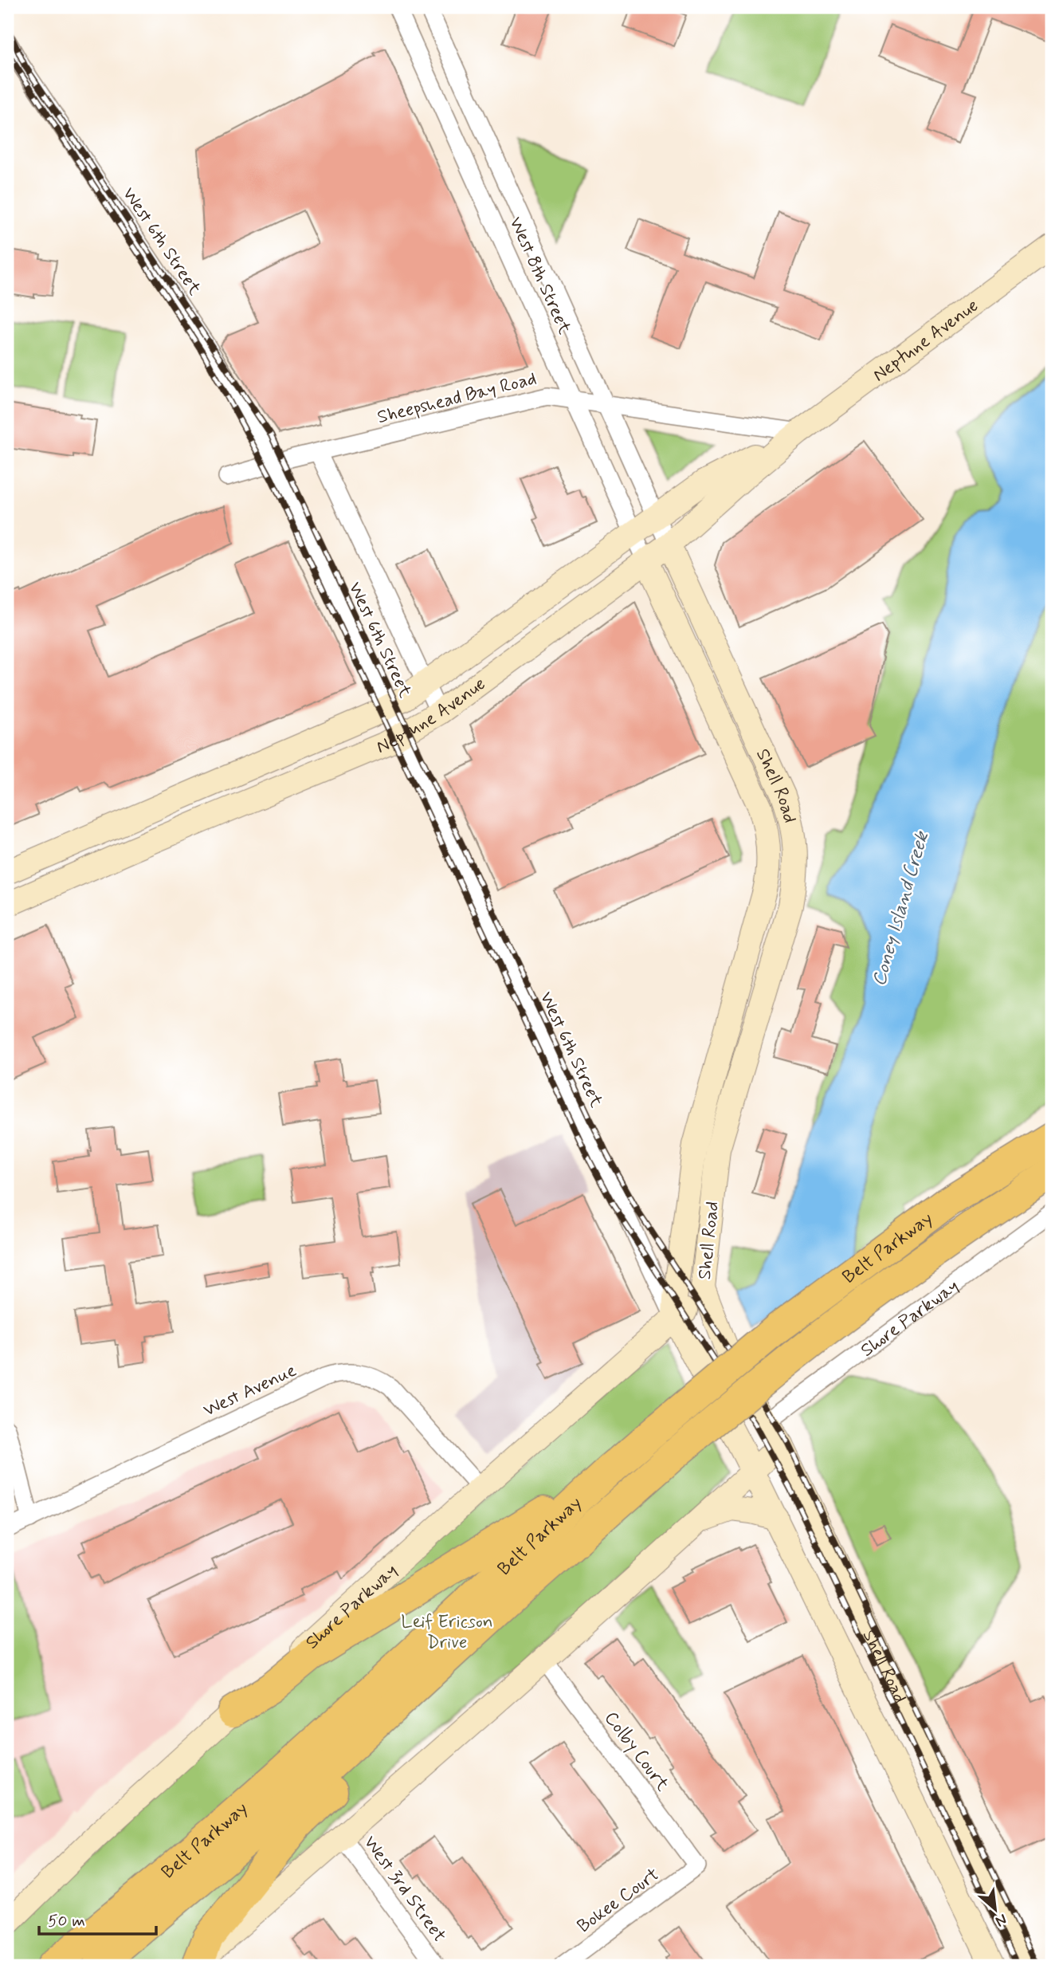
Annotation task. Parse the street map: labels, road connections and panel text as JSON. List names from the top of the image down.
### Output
{
  "streets": {
    "highway": ["Belt Parkway"],
    "main road": ["Neptune Avenue", "Shell Road", "Shore Parkway"],
    "street": [
      "West 6th Street",
      "West 8th Street",
      "Sheepshead Bay Road",
      "West Avenue",
      "Colby Court",
      "West 3rd Street",
      "Bokee Court"
    ]
  },
  "crossings": [
    ["West 6th Street", "Neptune Avenue"],
    ["West 6th Street", "Sheepshead Bay Road"],
    ["West 6th Street", "Shell Road"],
    ["West 6th Street", "Shore Parkway"],
    ["West 8th Street", "Neptune Avenue"],
    ["West 8th Street", "Sheepshead Bay Road"],
    ["West 8th Street", "Shell Road"],
    ["Neptune Avenue", "Sheepshead Bay Road"],
    ["Neptune Avenue", "Shell Road"],
    ["Shell Road", "Shore Parkway"],
    ["Shore Parkway", "West Avenue"],
    ["Colby Court", "Bokee Court"]
  ],
  "water": ["Coney Island Creek"],
  "parks": ["Leif Ericson Drive"],
  "scale_bar": "50 m",
  "north": "bottom right"
}
